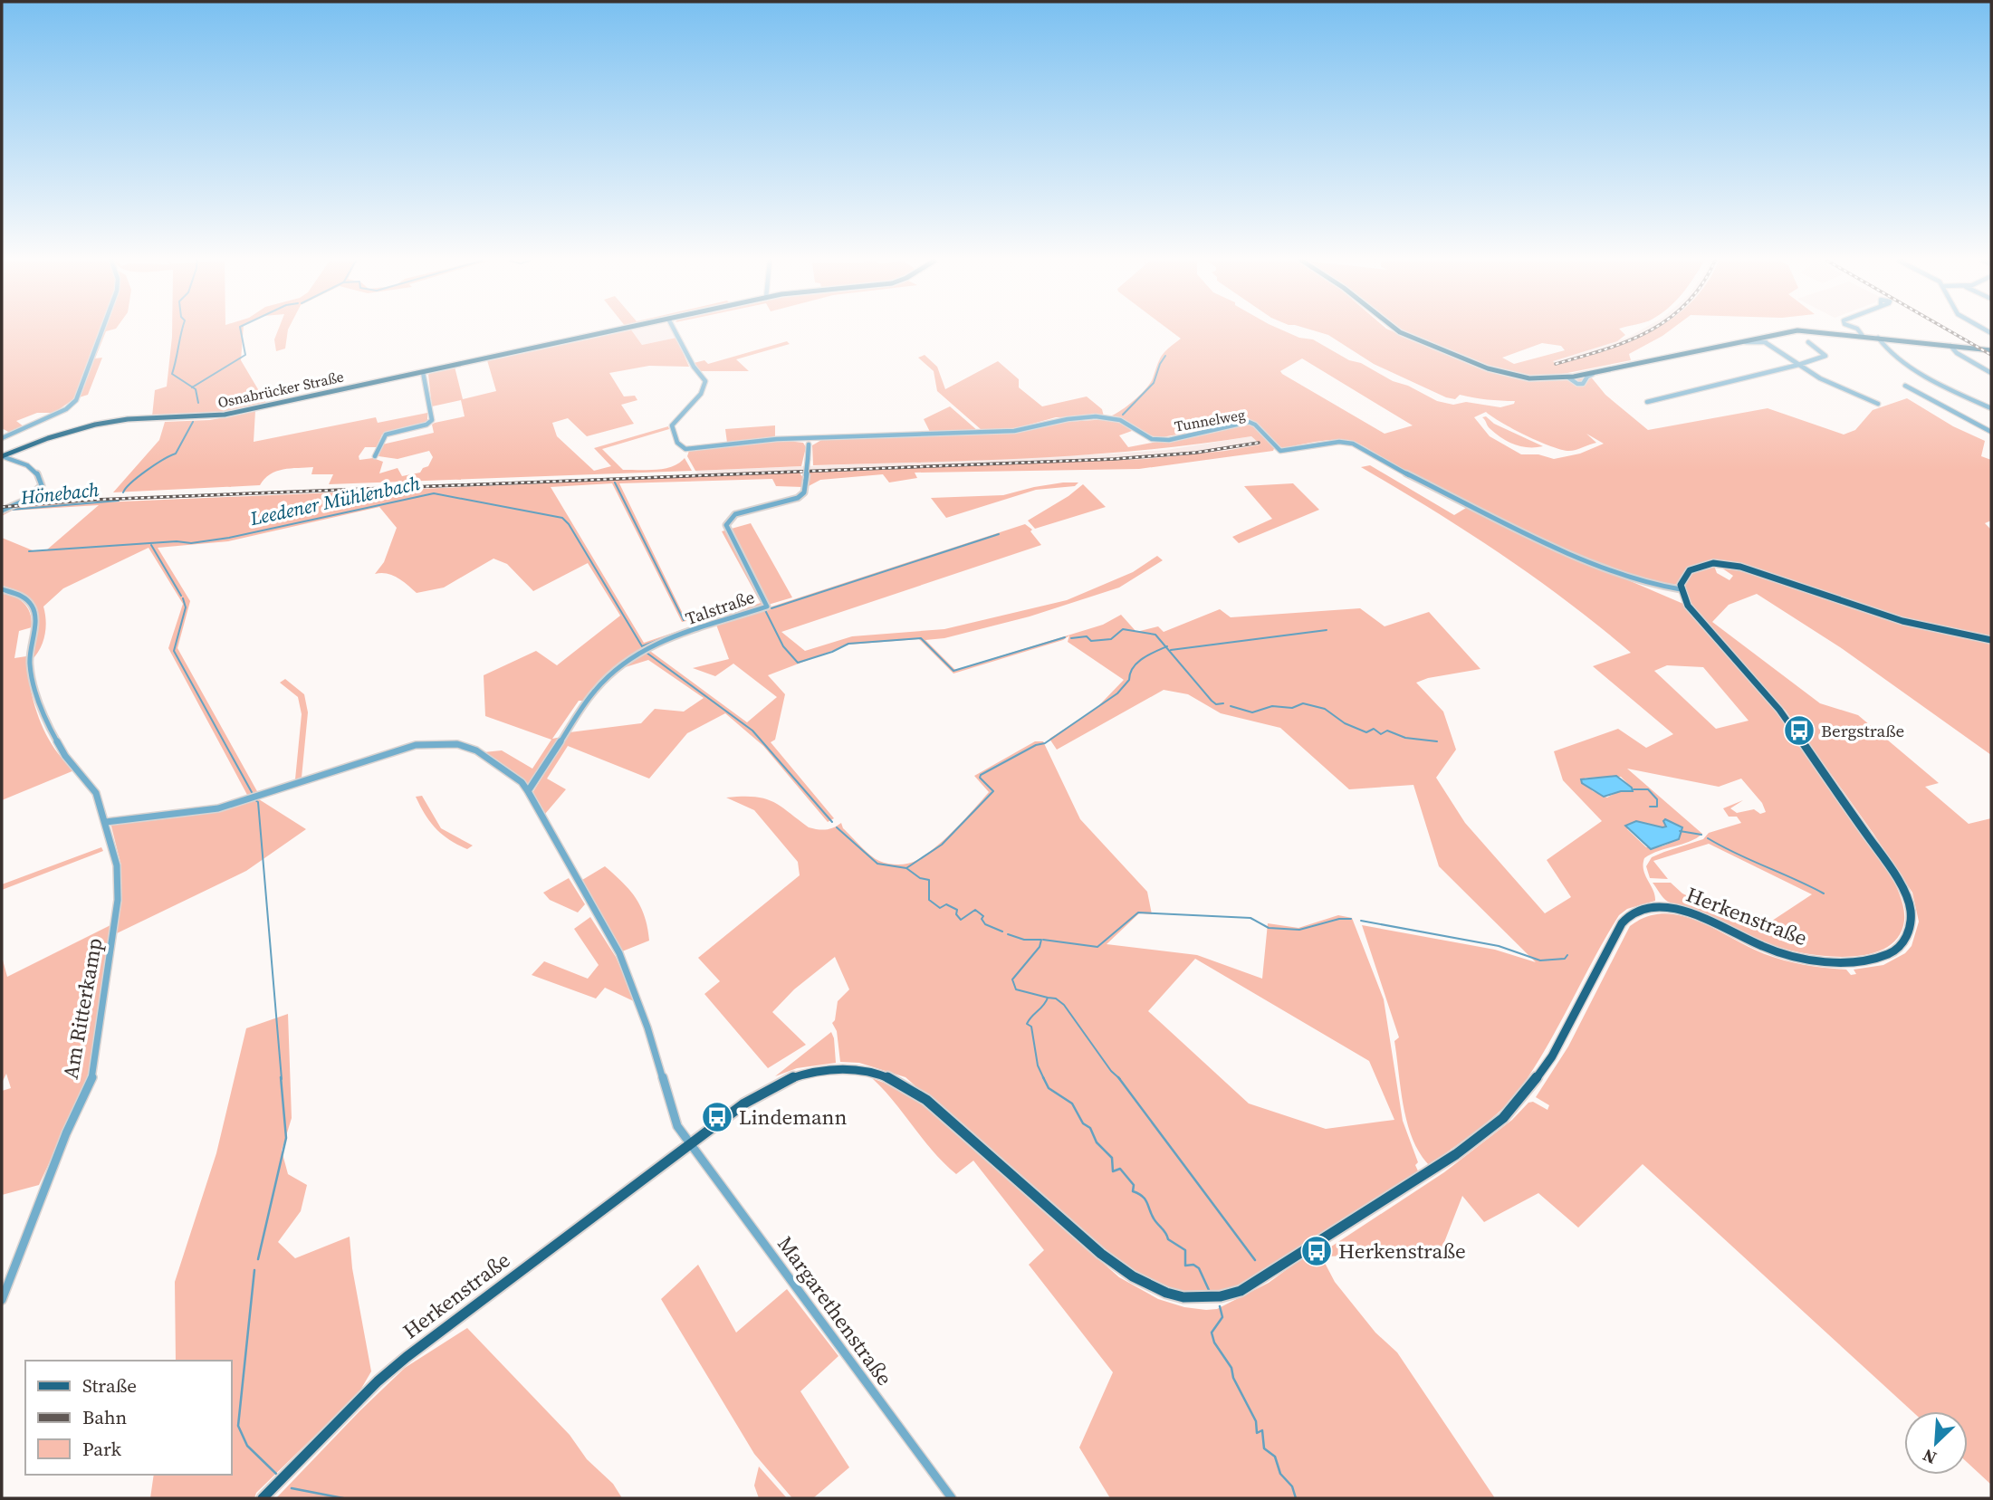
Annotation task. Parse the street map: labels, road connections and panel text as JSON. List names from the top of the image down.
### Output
{
  "streets": {
    "main road": ["Osnabrücker Straße", "Herkenstraße"],
    "street": [
      "Tunnelweg",
      "Talstraße",
      "Am Ritterkamp",
      "Margarethenstraße"
    ]
  },
  "crossings": [
    ["Tunnelweg", "Herkenstraße"],
    ["Herkenstraße", "Margarethenstraße"]
  ],
  "water": ["Hönebach", "Leedener Mühlenbach"],
  "places": {
    "bus stop": ["Bergstraße", "Lindemann", "Herkenstraße"]
  },
  "legend": ["Straße", "Bahn", "Park"],
  "north": "bottom left"
}
